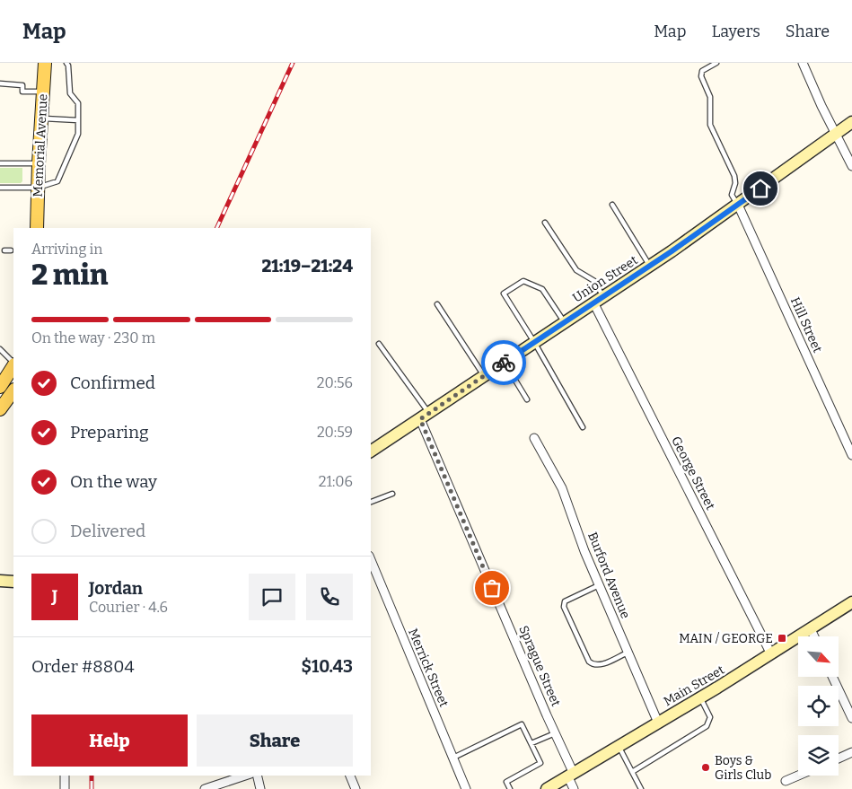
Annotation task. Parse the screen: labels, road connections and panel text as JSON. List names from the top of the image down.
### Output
{
  "streets": {
    "main road": ["Memorial Avenue", "Union Street", "Main Street"],
    "street": [
      "Hill Street",
      "George Street",
      "Burford Avenue",
      "Sprague Street",
      "Merrick Street"
    ]
  },
  "crossings": [
    ["Union Street", "Hill Street"],
    ["Union Street", "George Street"],
    ["Union Street", "Sprague Street"],
    ["George Street", "Main Street"],
    ["Burford Avenue", "Main Street"],
    ["Sprague Street", "Main Street"]
  ],
  "places": {
    "transit": ["MAIN / GEORGE"],
    "other": ["Boys & Girls Club"]
  },
  "north": "bottom right",
  "page": {
    "header": "Map",
    "nav": ["Map", "Layers", "Share"],
    "heading": ["2 min", "Arriving in", "21:19–21:24"],
    "panel": [
      "Jordan",
      "Courier · 4.6",
      "Order #8804",
      "$10.43"
    ],
    "bar": "On the way · 230 m",
    "list": [
      ["Confirmed", "20:56"],
      ["Preparing", "20:59"],
      ["On the way", "21:06"],
      "Delivered"
    ],
    "round": "J",
    "buttons": ["Help", "Share"]
  }
}
